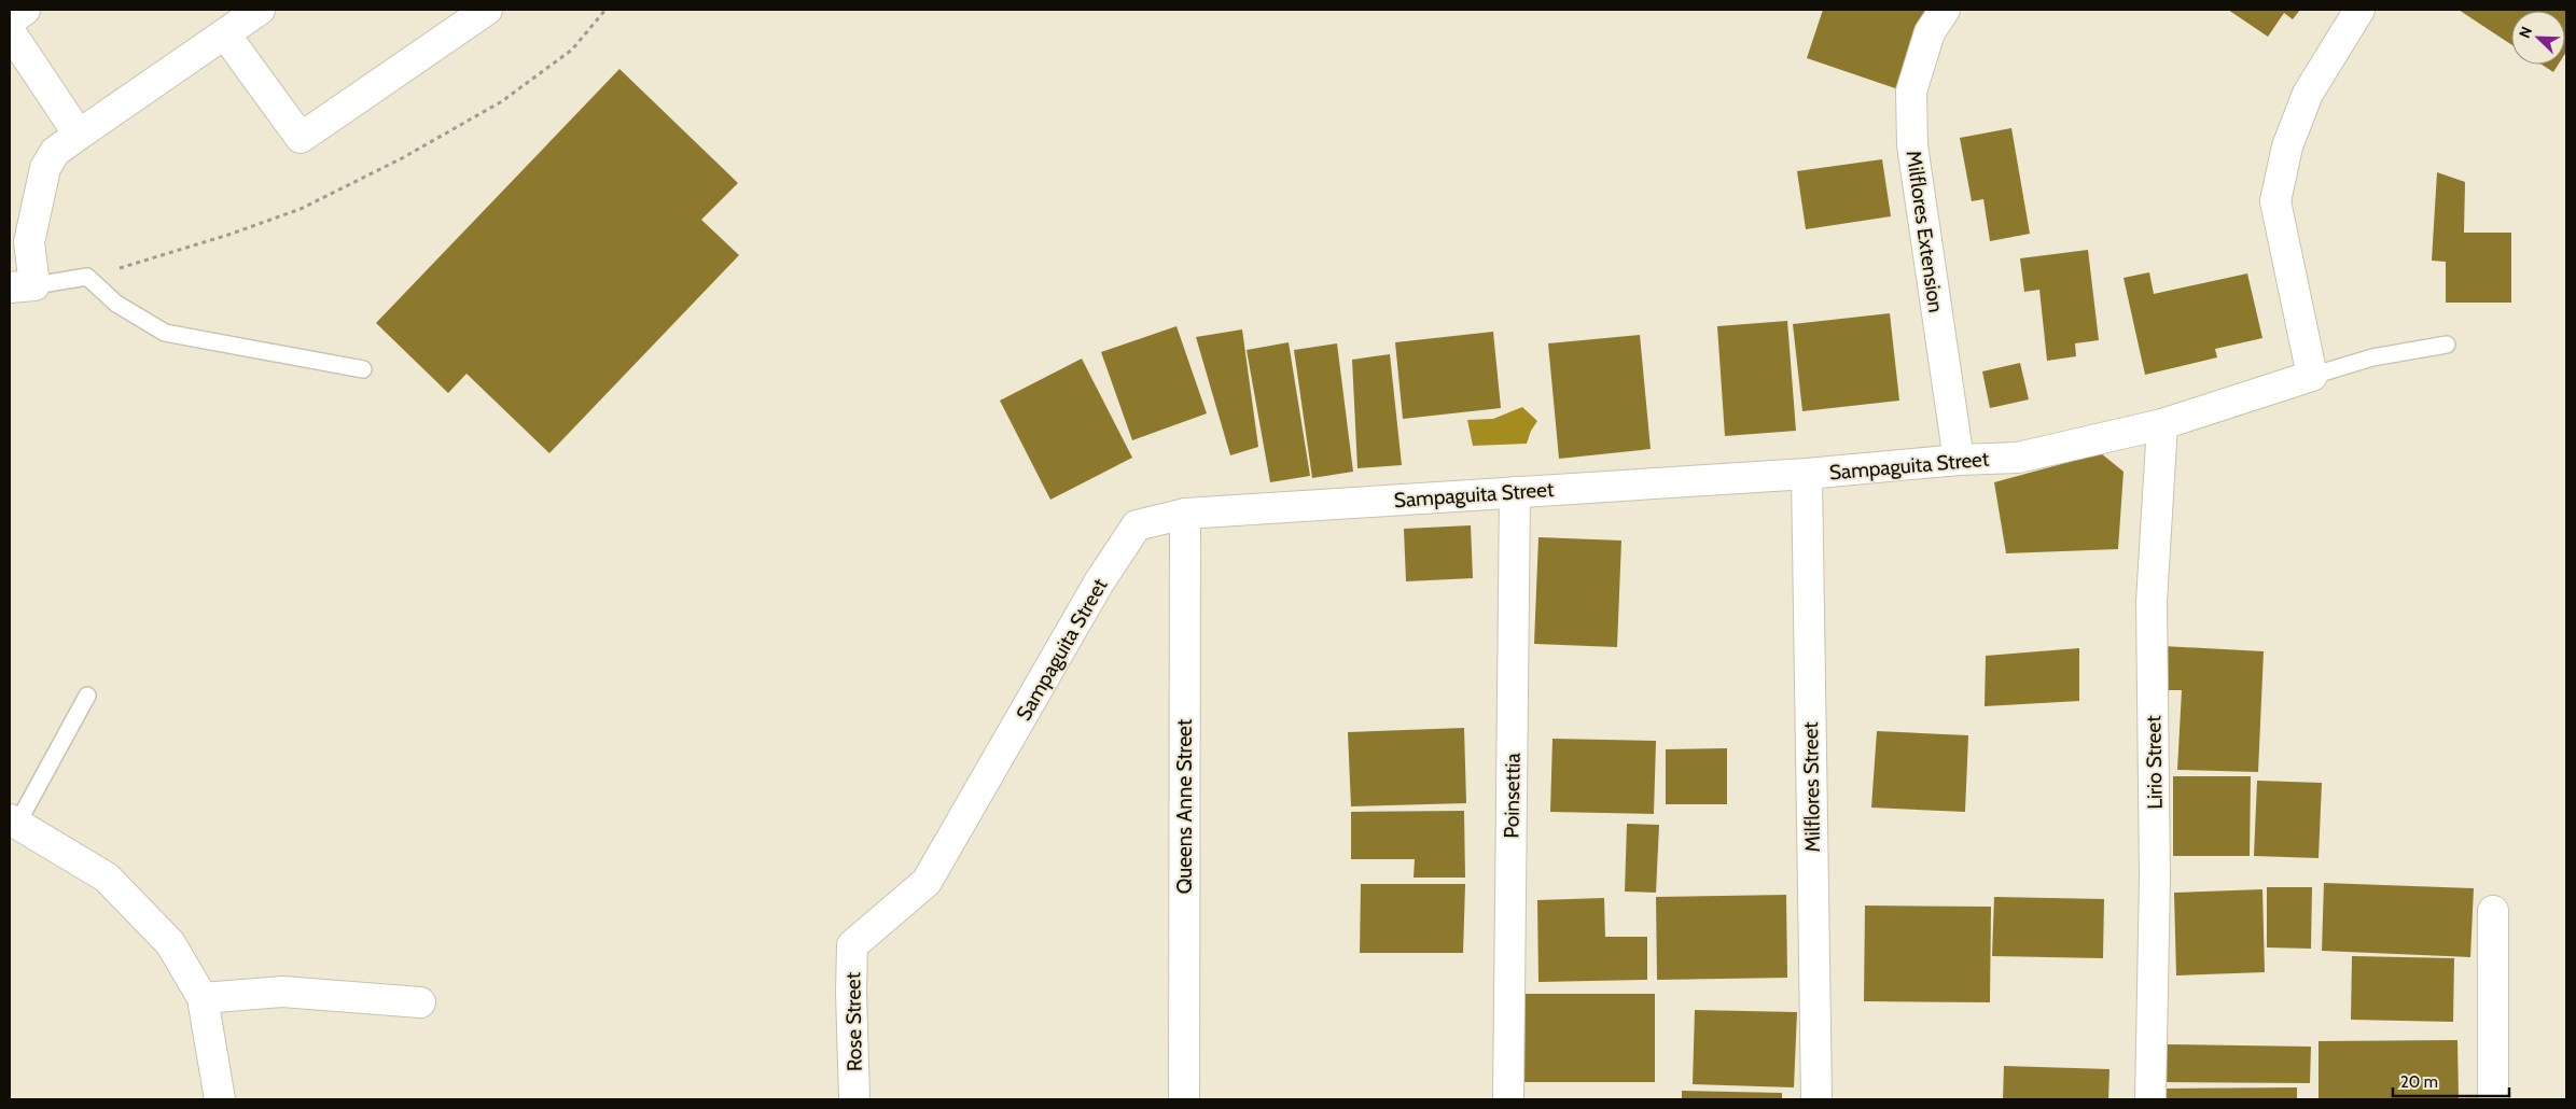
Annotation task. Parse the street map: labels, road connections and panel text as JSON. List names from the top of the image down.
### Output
{
  "streets": {
    "street": [
      "Milflores Extension",
      "Sampaguita Street",
      "Lirio Street",
      "Milflores Street",
      "Poinsettia",
      "Queens Anne Street",
      "Rose Street"
    ]
  },
  "crossings": [
    ["Milflores Extension", "Sampaguita Street"],
    ["Sampaguita Street", "Lirio Street"],
    ["Sampaguita Street", "Milflores Street"],
    ["Sampaguita Street", "Poinsettia"],
    ["Sampaguita Street", "Queens Anne Street"],
    ["Sampaguita Street", "Rose Street"]
  ],
  "scale_bar": "20 m",
  "north": "top left"
}
